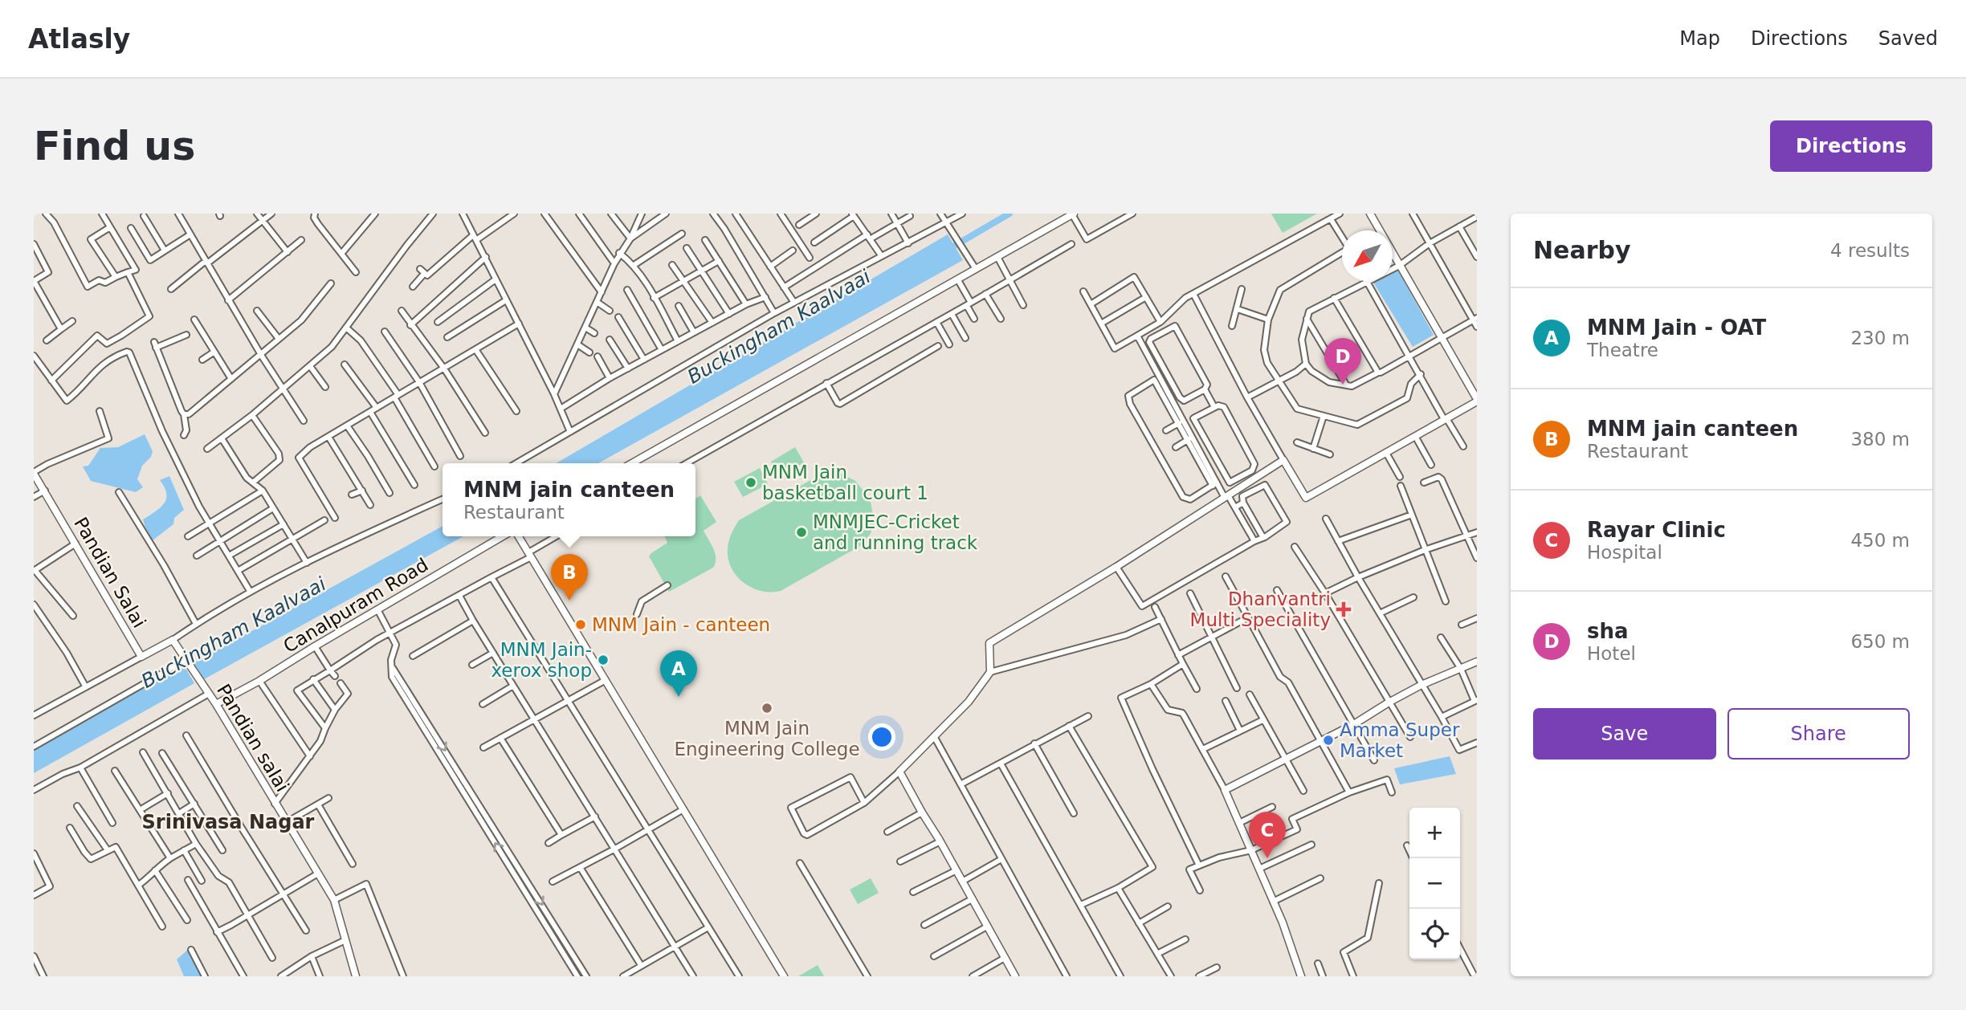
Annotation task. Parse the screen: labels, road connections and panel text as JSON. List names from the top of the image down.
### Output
{
  "streets": {
    "street": ["Pandian Salai", "Canalpuram Road", "Pandian salai"]
  },
  "crossings": [
    ["Pandian Salai", "Pandian salai"],
    ["Canalpuram Road", "Pandian salai"]
  ],
  "districts": ["Srinivasa Nagar"],
  "water": ["Buckingham Kaalvaai"],
  "places": {
    "other": [
      "MNM Jain basketball court 1",
      "MNMJEC-Cricket and running track",
      "MNM Jain - canteen",
      "MNM Jain- xerox shop",
      "MNM Jain Engineering College",
      "Amma Super Market"
    ],
    "health": ["Dhanvantri Multi Speciality"]
  },
  "north": "bottom left",
  "page": {
    "header": "Atlasly",
    "nav": ["Map", "Directions", "Saved"],
    "buttons": [
      "Directions",
      ["Save", "Share"]
    ],
    "title": "Find us",
    "heading": ["Nearby", "4 results"],
    "list": [
      {
        "mark": "A",
        "name": "MNM Jain - OAT",
        "note": "Theatre",
        "value": "230 m"
      },
      {
        "mark": "B",
        "name": "MNM jain canteen",
        "note": "Restaurant",
        "value": "380 m"
      },
      {
        "mark": "C",
        "name": "Rayar Clinic",
        "note": "Hospital",
        "value": "450 m"
      },
      {
        "mark": "D",
        "name": "sha",
        "note": "Hotel",
        "value": "650 m"
      }
    ],
    "pins": [
      "D",
      "B",
      "A",
      "C"
    ],
    "popup": ["MNM jain canteen", "Restaurant"],
    "map_buttons": ["+", "−"]
  }
}
